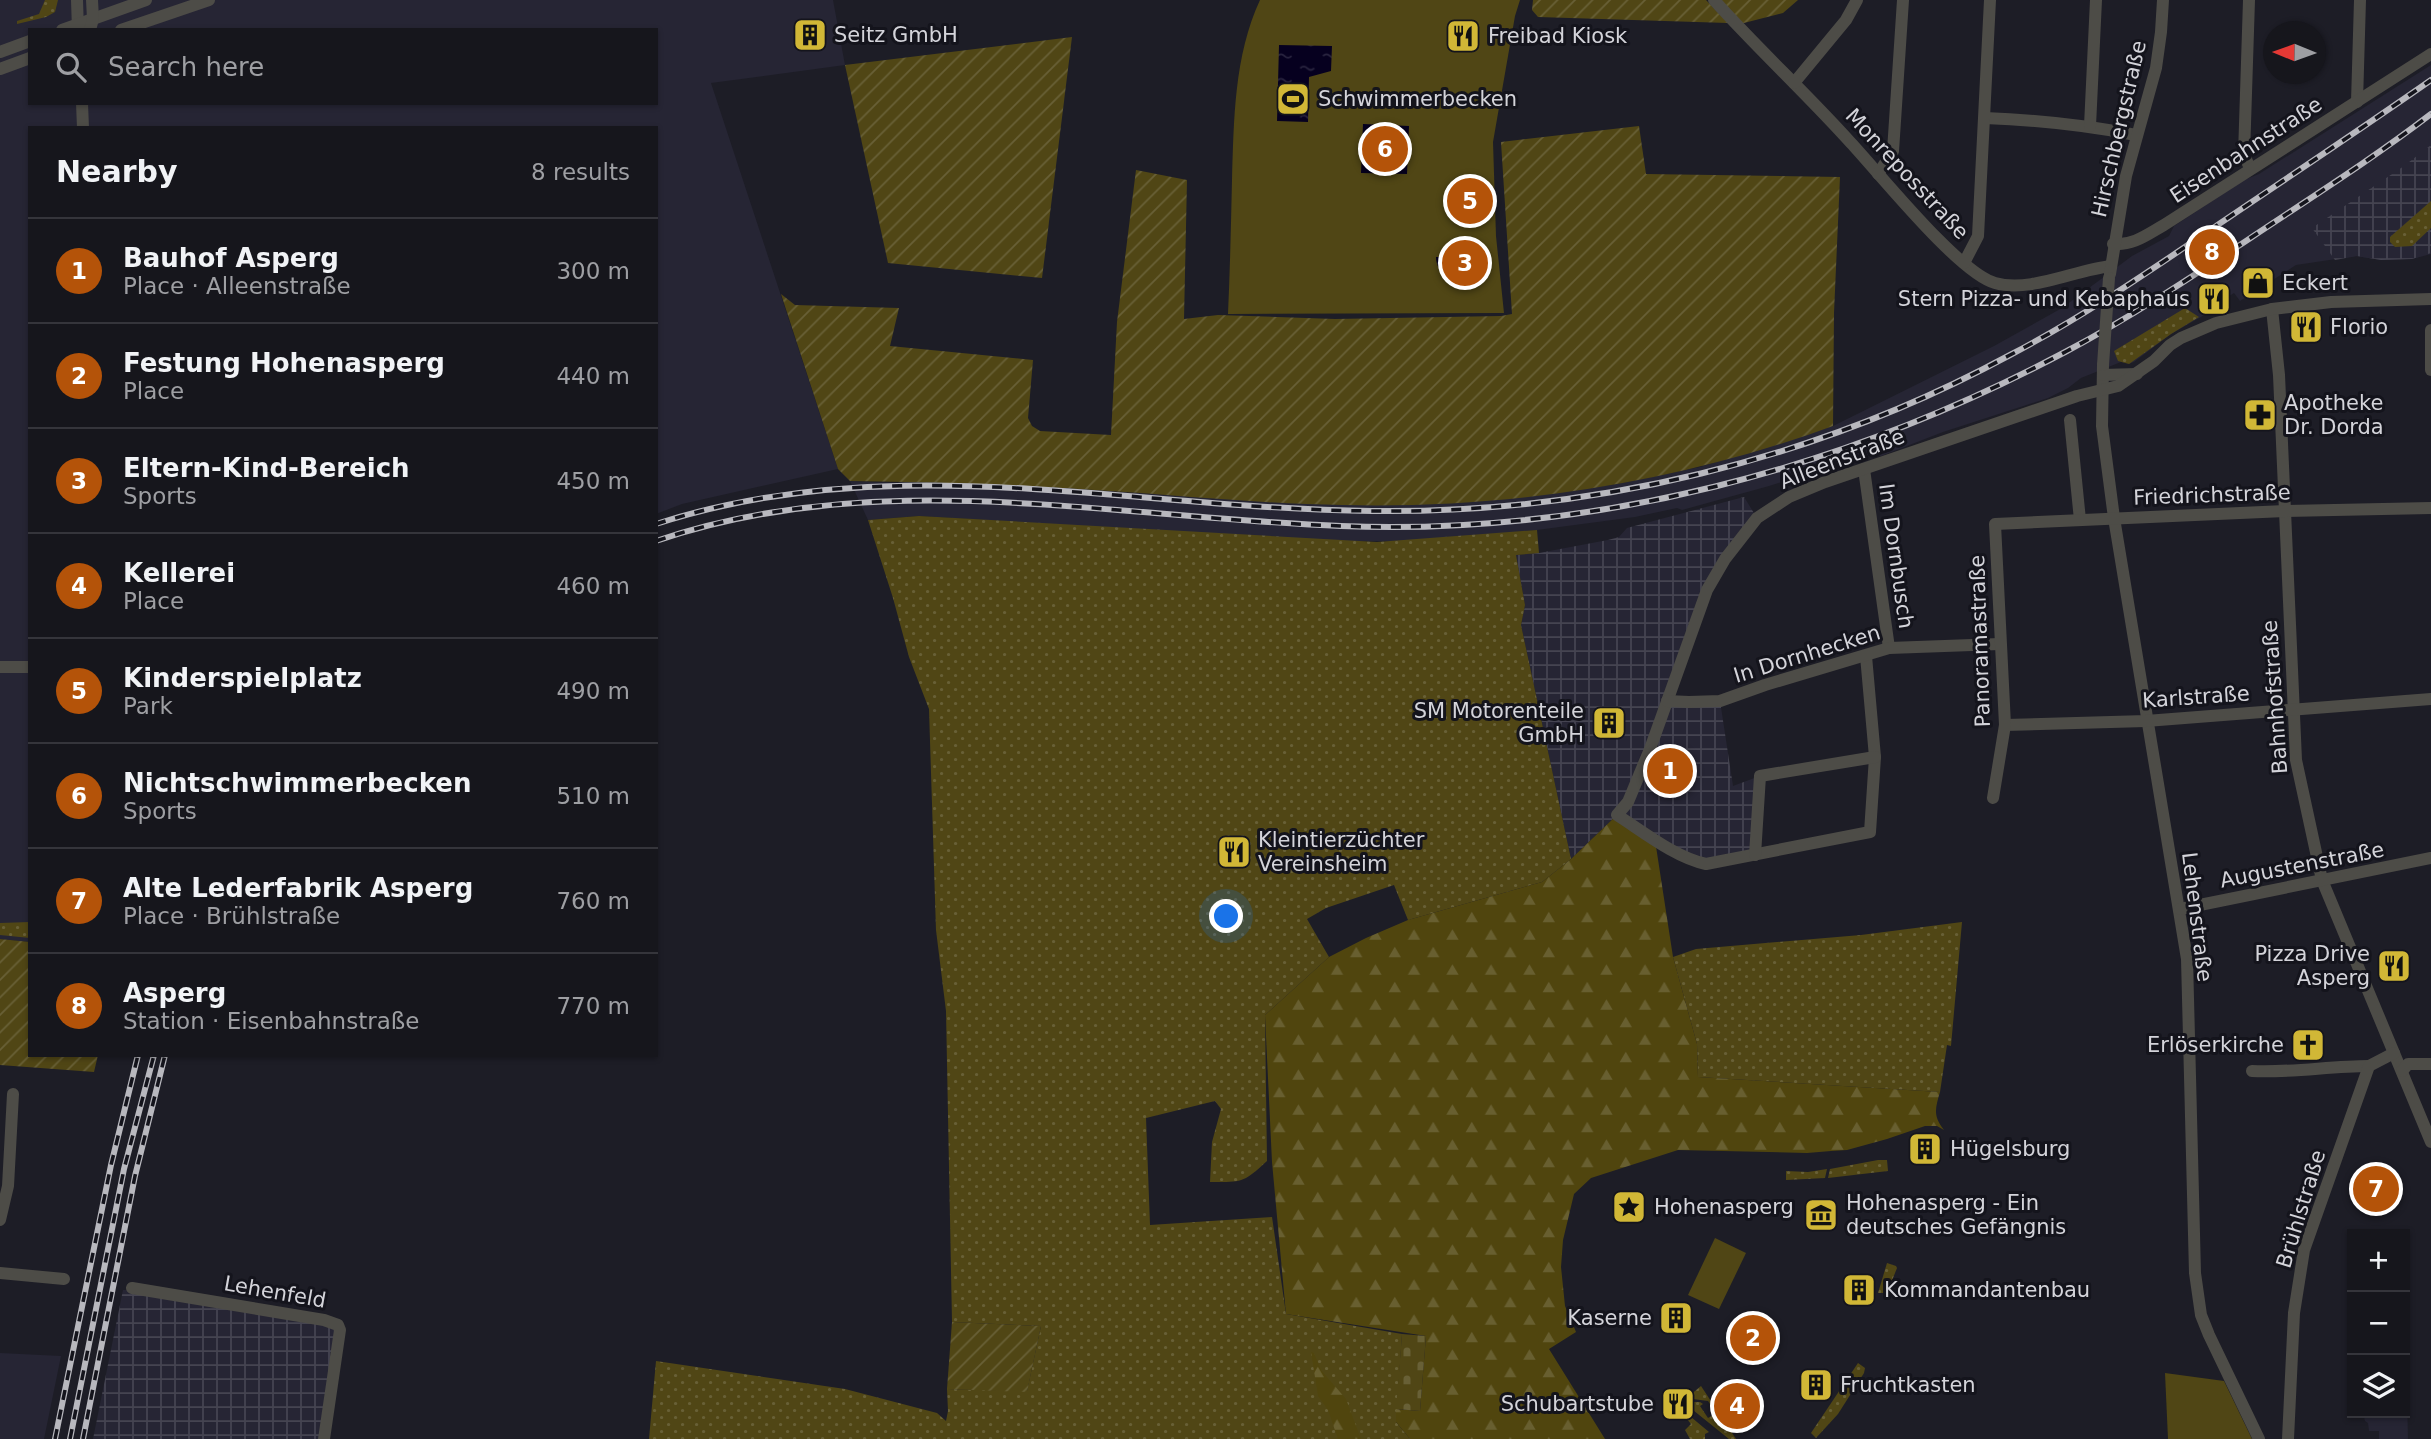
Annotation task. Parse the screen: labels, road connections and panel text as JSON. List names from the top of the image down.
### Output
{
  "streets": {
    "street": [
      "Hirschbergstraße",
      "Eisenbahnstraße",
      "Monreposstraße",
      "Alleenstraße",
      "Friedrichstraße",
      "Im Dornbusch",
      "Panoramastraße",
      "In Dornhecken",
      "Karlstraße",
      "Bahnhofstraße",
      "Augustenstraße",
      "Lehenstraße",
      "Brühlstraße",
      "Lehenfeld"
    ]
  },
  "crossings": [
    ["Hirschbergstraße", "Eisenbahnstraße"],
    ["Hirschbergstraße", "Monreposstraße"],
    ["Hirschbergstraße", "Lehenstraße"],
    ["Alleenstraße", "Im Dornbusch"],
    ["Alleenstraße", "In Dornhecken"],
    ["Alleenstraße", "Bahnhofstraße"],
    ["Alleenstraße", "Lehenstraße"],
    ["Friedrichstraße", "Panoramastraße"],
    ["Friedrichstraße", "Bahnhofstraße"],
    ["Friedrichstraße", "Lehenstraße"],
    ["Im Dornbusch", "In Dornhecken"],
    ["Panoramastraße", "In Dornhecken"],
    ["Panoramastraße", "Karlstraße"],
    ["Karlstraße", "Bahnhofstraße"],
    ["Karlstraße", "Lehenstraße"],
    ["Bahnhofstraße", "Augustenstraße"],
    ["Augustenstraße", "Lehenstraße"]
  ],
  "places": {
    "building": [
      "Seitz GmbH",
      "SM Motorenteile GmbH",
      "Hügelsburg",
      "Kommandantenbau",
      "Kaserne",
      "Fruchtkasten"
    ],
    "restaurant": [
      "Freibad Kiosk",
      "Stern Pizza- und Kebaphaus",
      "Florio",
      "Kleintierzüchter Vereinsheim",
      "Pizza Drive Asperg",
      "Schubartstube"
    ],
    "sports": ["Schwimmerbecken"],
    "shop": ["Eckert"],
    "pharmacy": ["Apotheke Dr. Dorda"],
    "church": ["Erlöserkirche"],
    "place": ["Hohenasperg"],
    "museum": ["Hohenasperg - Ein deutsches Gefängnis"]
  },
  "north": "left",
  "page": {
    "search": "Search here",
    "pins": [
      "6",
      "5",
      "8",
      "3",
      "1",
      "7",
      "2",
      "4"
    ],
    "heading": ["Nearby", "8 results"],
    "list": [
      {
        "mark": "1",
        "name": "Bauhof Asperg",
        "note": "Place · Alleenstraße",
        "value": "300 m"
      },
      {
        "mark": "2",
        "name": "Festung Hohenasperg",
        "note": "Place",
        "value": "440 m"
      },
      {
        "mark": "3",
        "name": "Eltern-Kind-Bereich",
        "note": "Sports",
        "value": "450 m"
      },
      {
        "mark": "4",
        "name": "Kellerei",
        "note": "Place",
        "value": "460 m"
      },
      {
        "mark": "5",
        "name": "Kinderspielplatz",
        "note": "Park",
        "value": "490 m"
      },
      {
        "mark": "6",
        "name": "Nichtschwimmerbecken",
        "note": "Sports",
        "value": "510 m"
      },
      {
        "mark": "7",
        "name": "Alte Lederfabrik Asperg",
        "note": "Place · Brühlstraße",
        "value": "760 m"
      },
      {
        "mark": "8",
        "name": "Asperg",
        "note": "Station · Eisenbahnstraße",
        "value": "770 m"
      }
    ],
    "map_buttons": ["+", "−"]
  }
}
